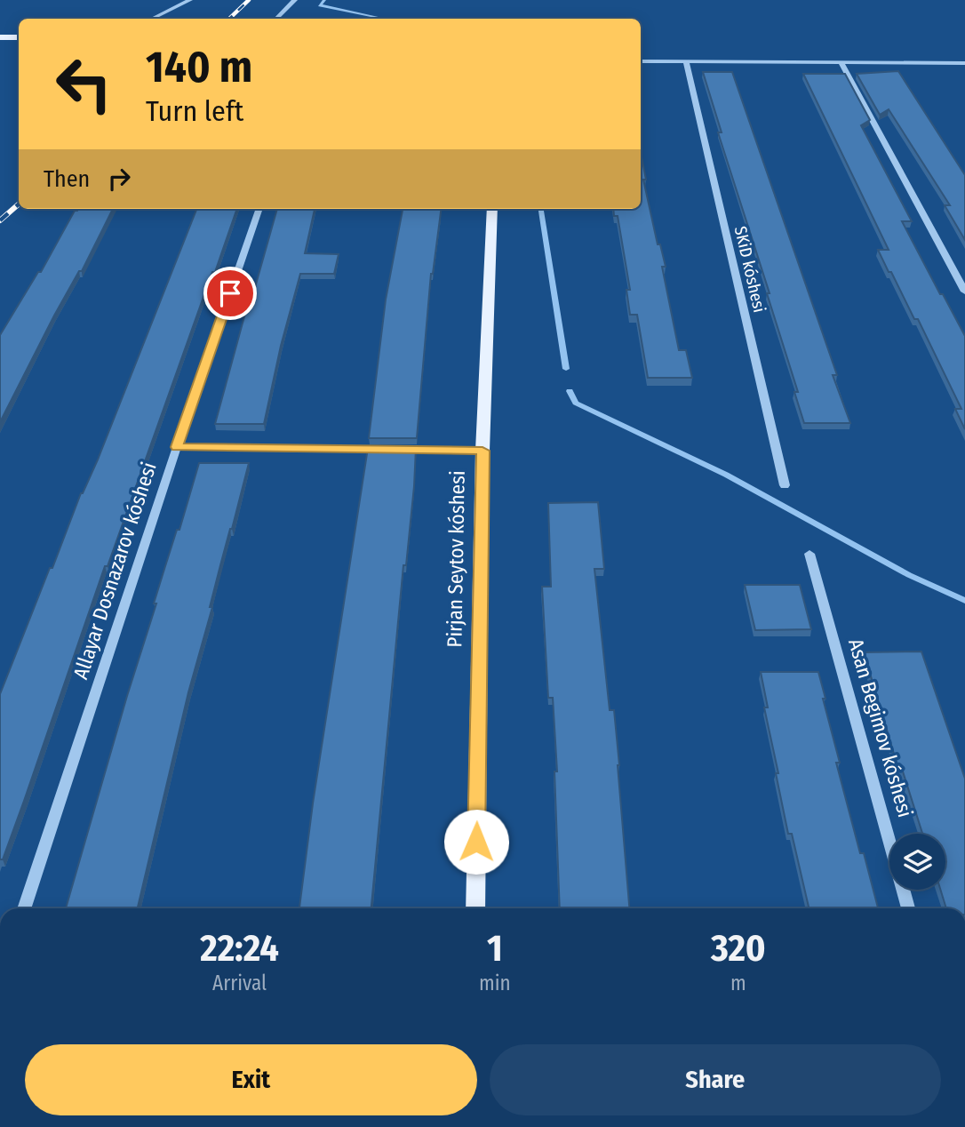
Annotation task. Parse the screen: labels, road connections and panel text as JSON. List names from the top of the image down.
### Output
{
  "streets": {
    "main road": ["Pirjan Seytov kóshesi"],
    "street": ["SKiD kóshesi", "Allayar Dosnazarov kóshesi", "Asan Begimov kóshesi"]
  },
  "page": {
    "turn": ["140 m", "Turn left"],
    "then": "Then",
    "eta": [
      "22:24",
      "Arrival",
      "1",
      "min",
      "320",
      "m"
    ],
    "buttons": ["Exit", "Share"]
  }
}
